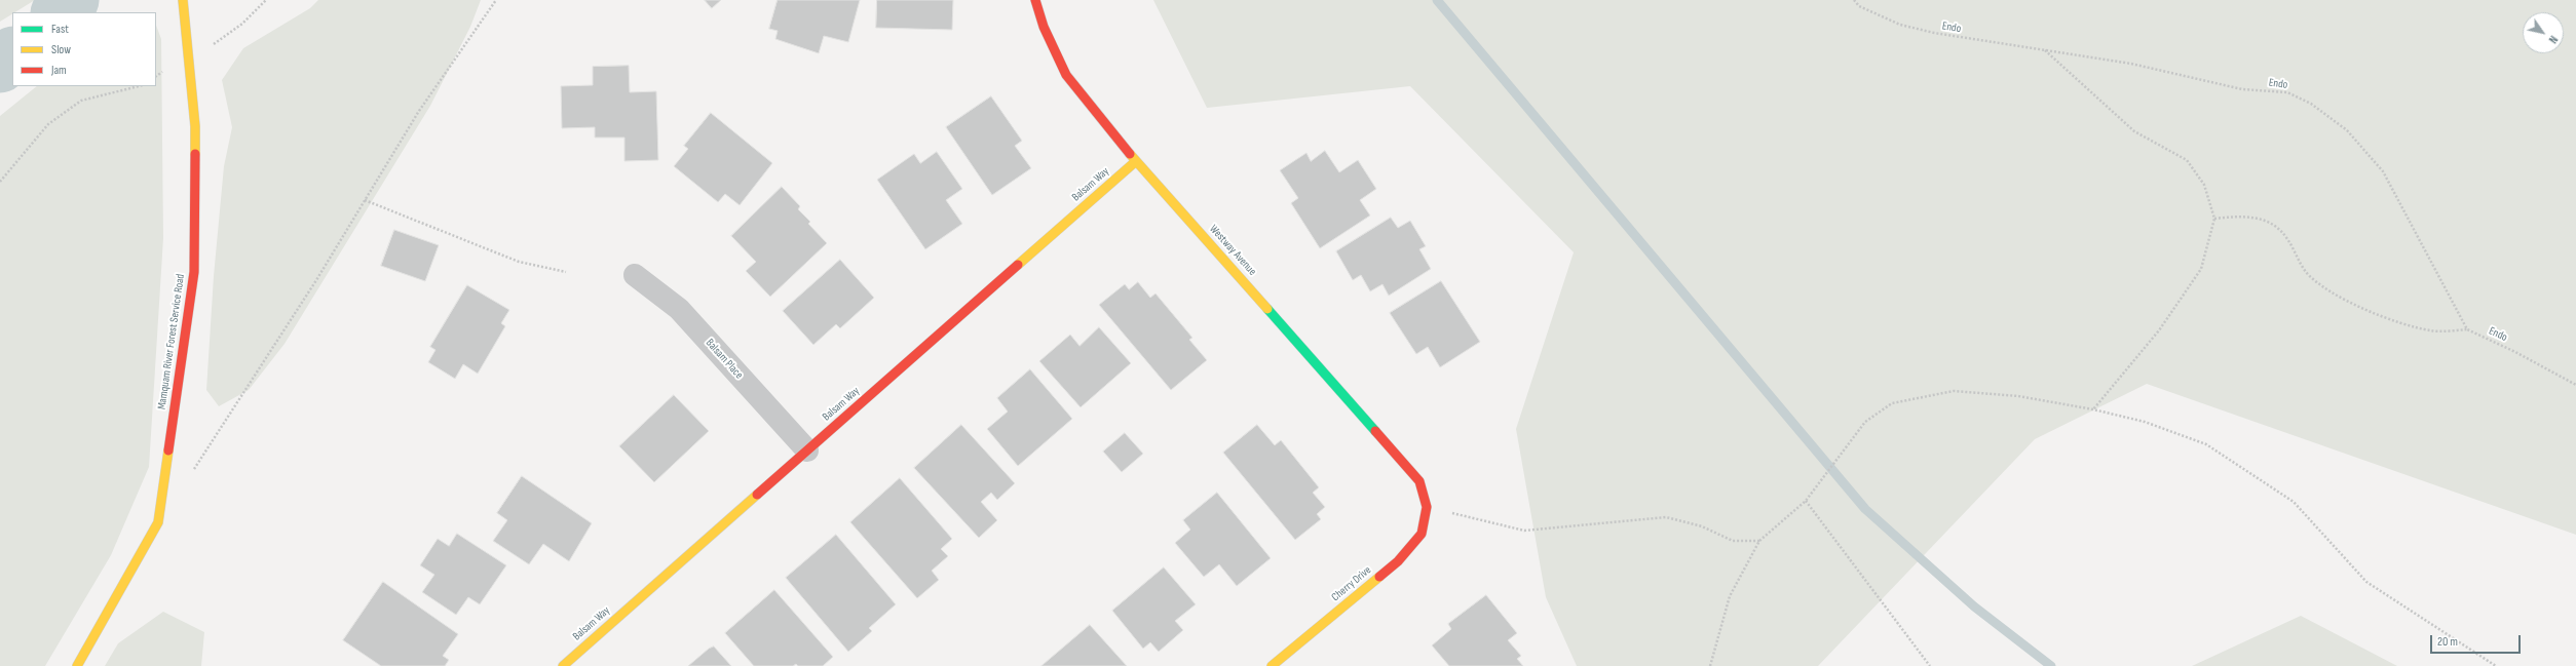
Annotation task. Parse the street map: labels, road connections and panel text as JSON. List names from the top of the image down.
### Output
{
  "streets": {
    "street": [
      "Balsam Way",
      "Westway Avenue",
      "Mamquam River Forest Service Road",
      "Balsam Place",
      "Cherry Drive"
    ],
    "path": ["Endo"]
  },
  "crossings": [
    ["Balsam Way", "Westway Avenue"],
    ["Balsam Way", "Balsam Place"],
    ["Westway Avenue", "Cherry Drive"]
  ],
  "legend": ["Fast", "Slow", "Jam"],
  "scale_bar": "20 m",
  "north": "bottom right"
}
